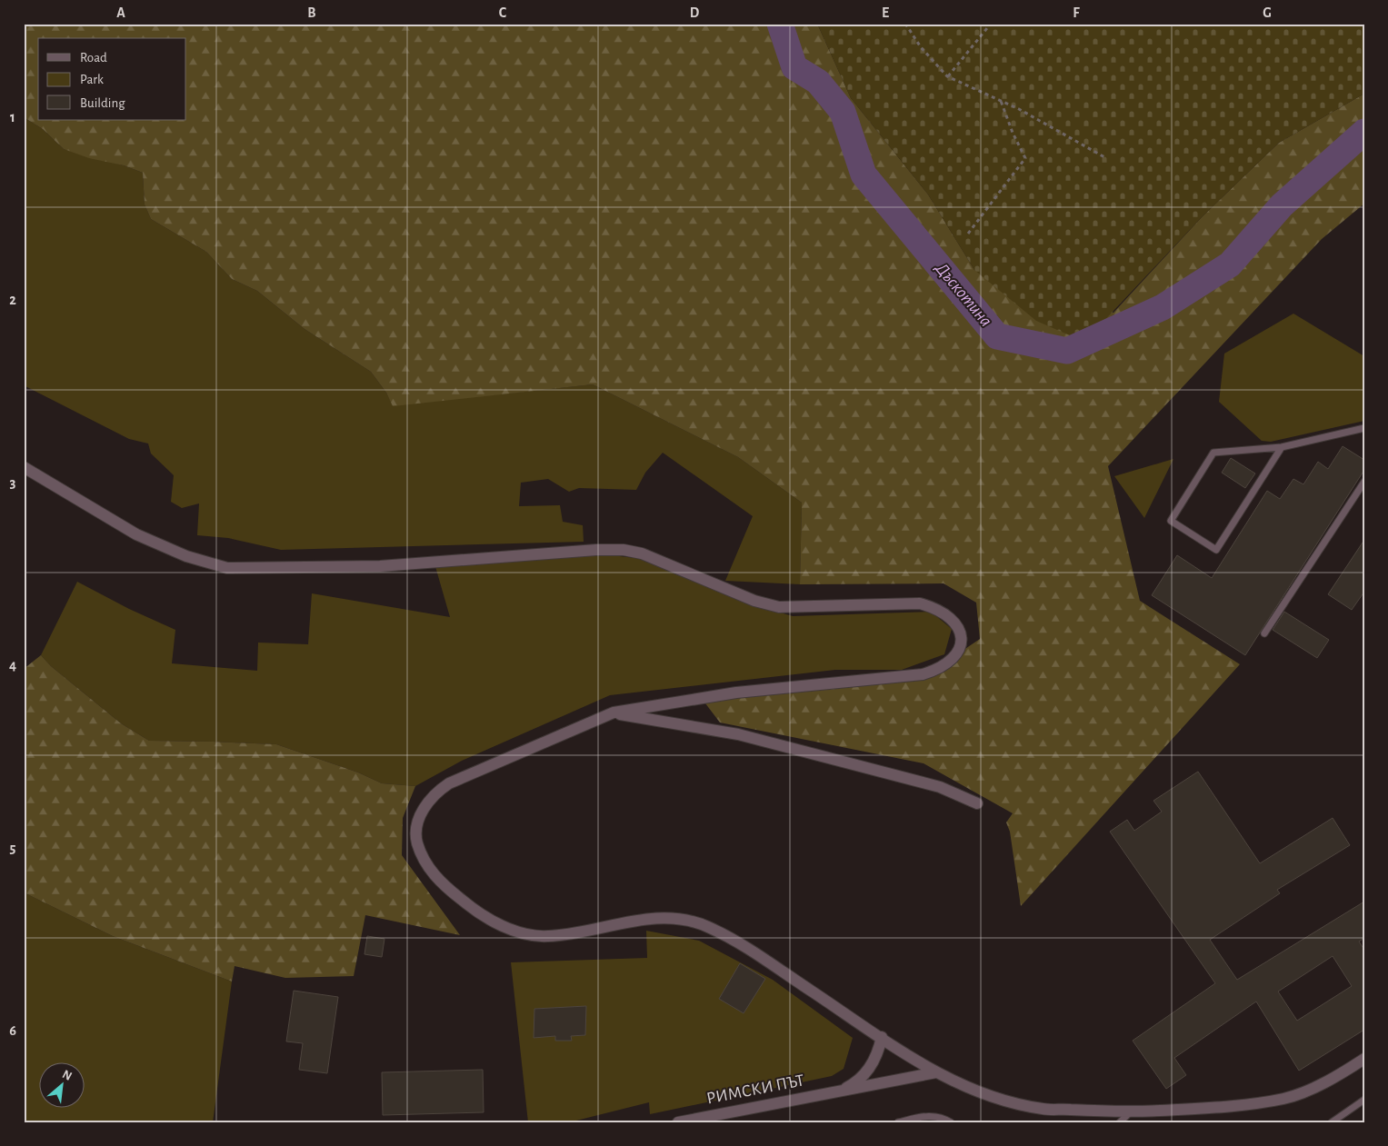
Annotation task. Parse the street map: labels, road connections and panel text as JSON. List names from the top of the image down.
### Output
{
  "streets": {
    "street": ["РИМСКИ ПЪТ"]
  },
  "water": ["Дъскотина"],
  "legend": ["Road", "Park", "Building"],
  "north": "top right",
  "grid": {
    "columns": [
      "A",
      "B",
      "C",
      "D",
      "E",
      "F",
      "G"
    ],
    "rows": [
      "1",
      "2",
      "3",
      "4",
      "5",
      "6"
    ]
  }
}
